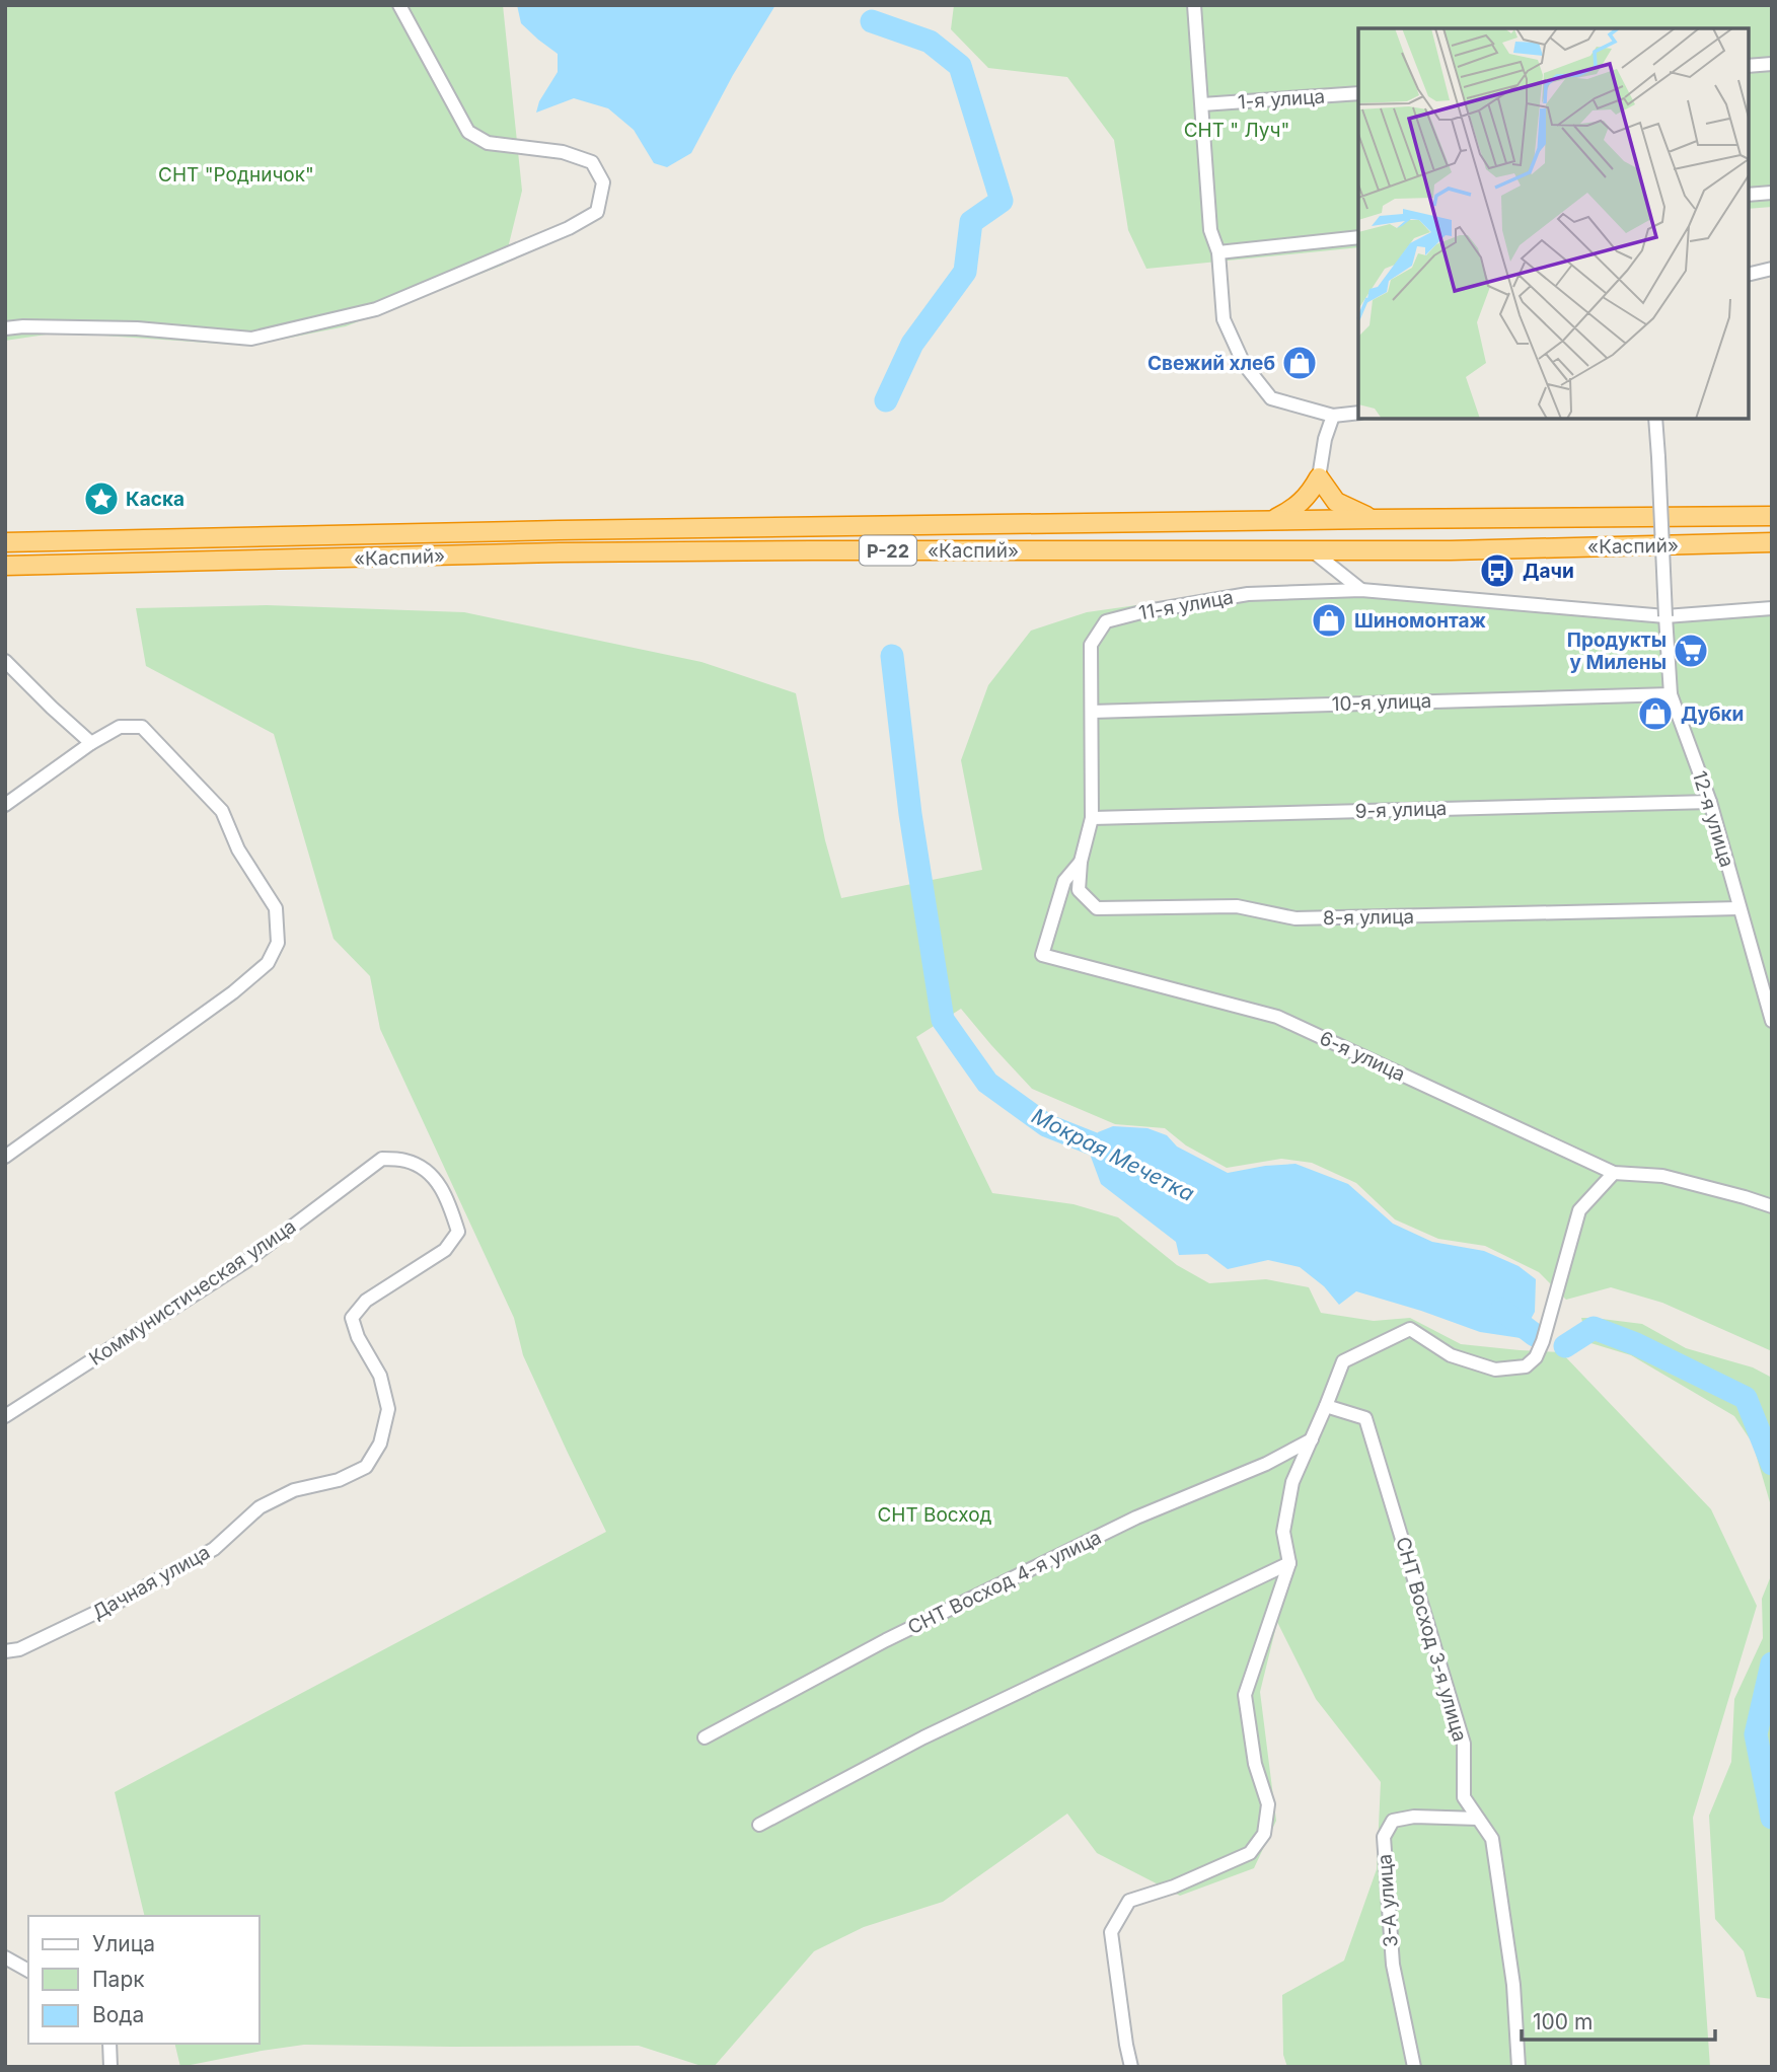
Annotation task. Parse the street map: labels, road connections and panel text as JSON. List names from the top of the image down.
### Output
{
  "streets": {
    "highway": ["«Каспий»", "Р-22"],
    "street": [
      "1-я улица",
      "11-я улица",
      "10-я улица",
      "9-я улица",
      "12-я улица",
      "8-я улица",
      "6-я улица",
      "Коммунистическая улица",
      "Дачная улица",
      "СНТ Восход 4-я улица",
      "СНТ Восход 3-я улица",
      "3-А улица"
    ]
  },
  "crossings": [
    ["11-я улица", "10-я улица"],
    ["11-я улица", "9-я улица"],
    ["11-я улица", "12-я улица"],
    ["11-я улица", "8-я улица"],
    ["10-я улица", "12-я улица"],
    ["9-я улица", "12-я улица"],
    ["9-я улица", "8-я улица"],
    ["12-я улица", "8-я улица"],
    ["8-я улица", "6-я улица"],
    ["Коммунистическая улица", "Дачная улица"],
    ["СНТ Восход 3-я улица", "3-А улица"]
  ],
  "water": ["Мокрая Мечетка"],
  "parks": ["СНТ \" Луч\"", "СНТ \"Родничок\"", "СНТ Восход"],
  "places": {
    "shop": ["Свежий хлеб", "Шиномонтаж", "Дубки"],
    "place": ["Каска"],
    "bus stop": ["Дачи"],
    "supermarket": ["Продукты у Милены"]
  },
  "legend": ["Улица", "Парк", "Вода"],
  "scale_bar": "100 m"
}
